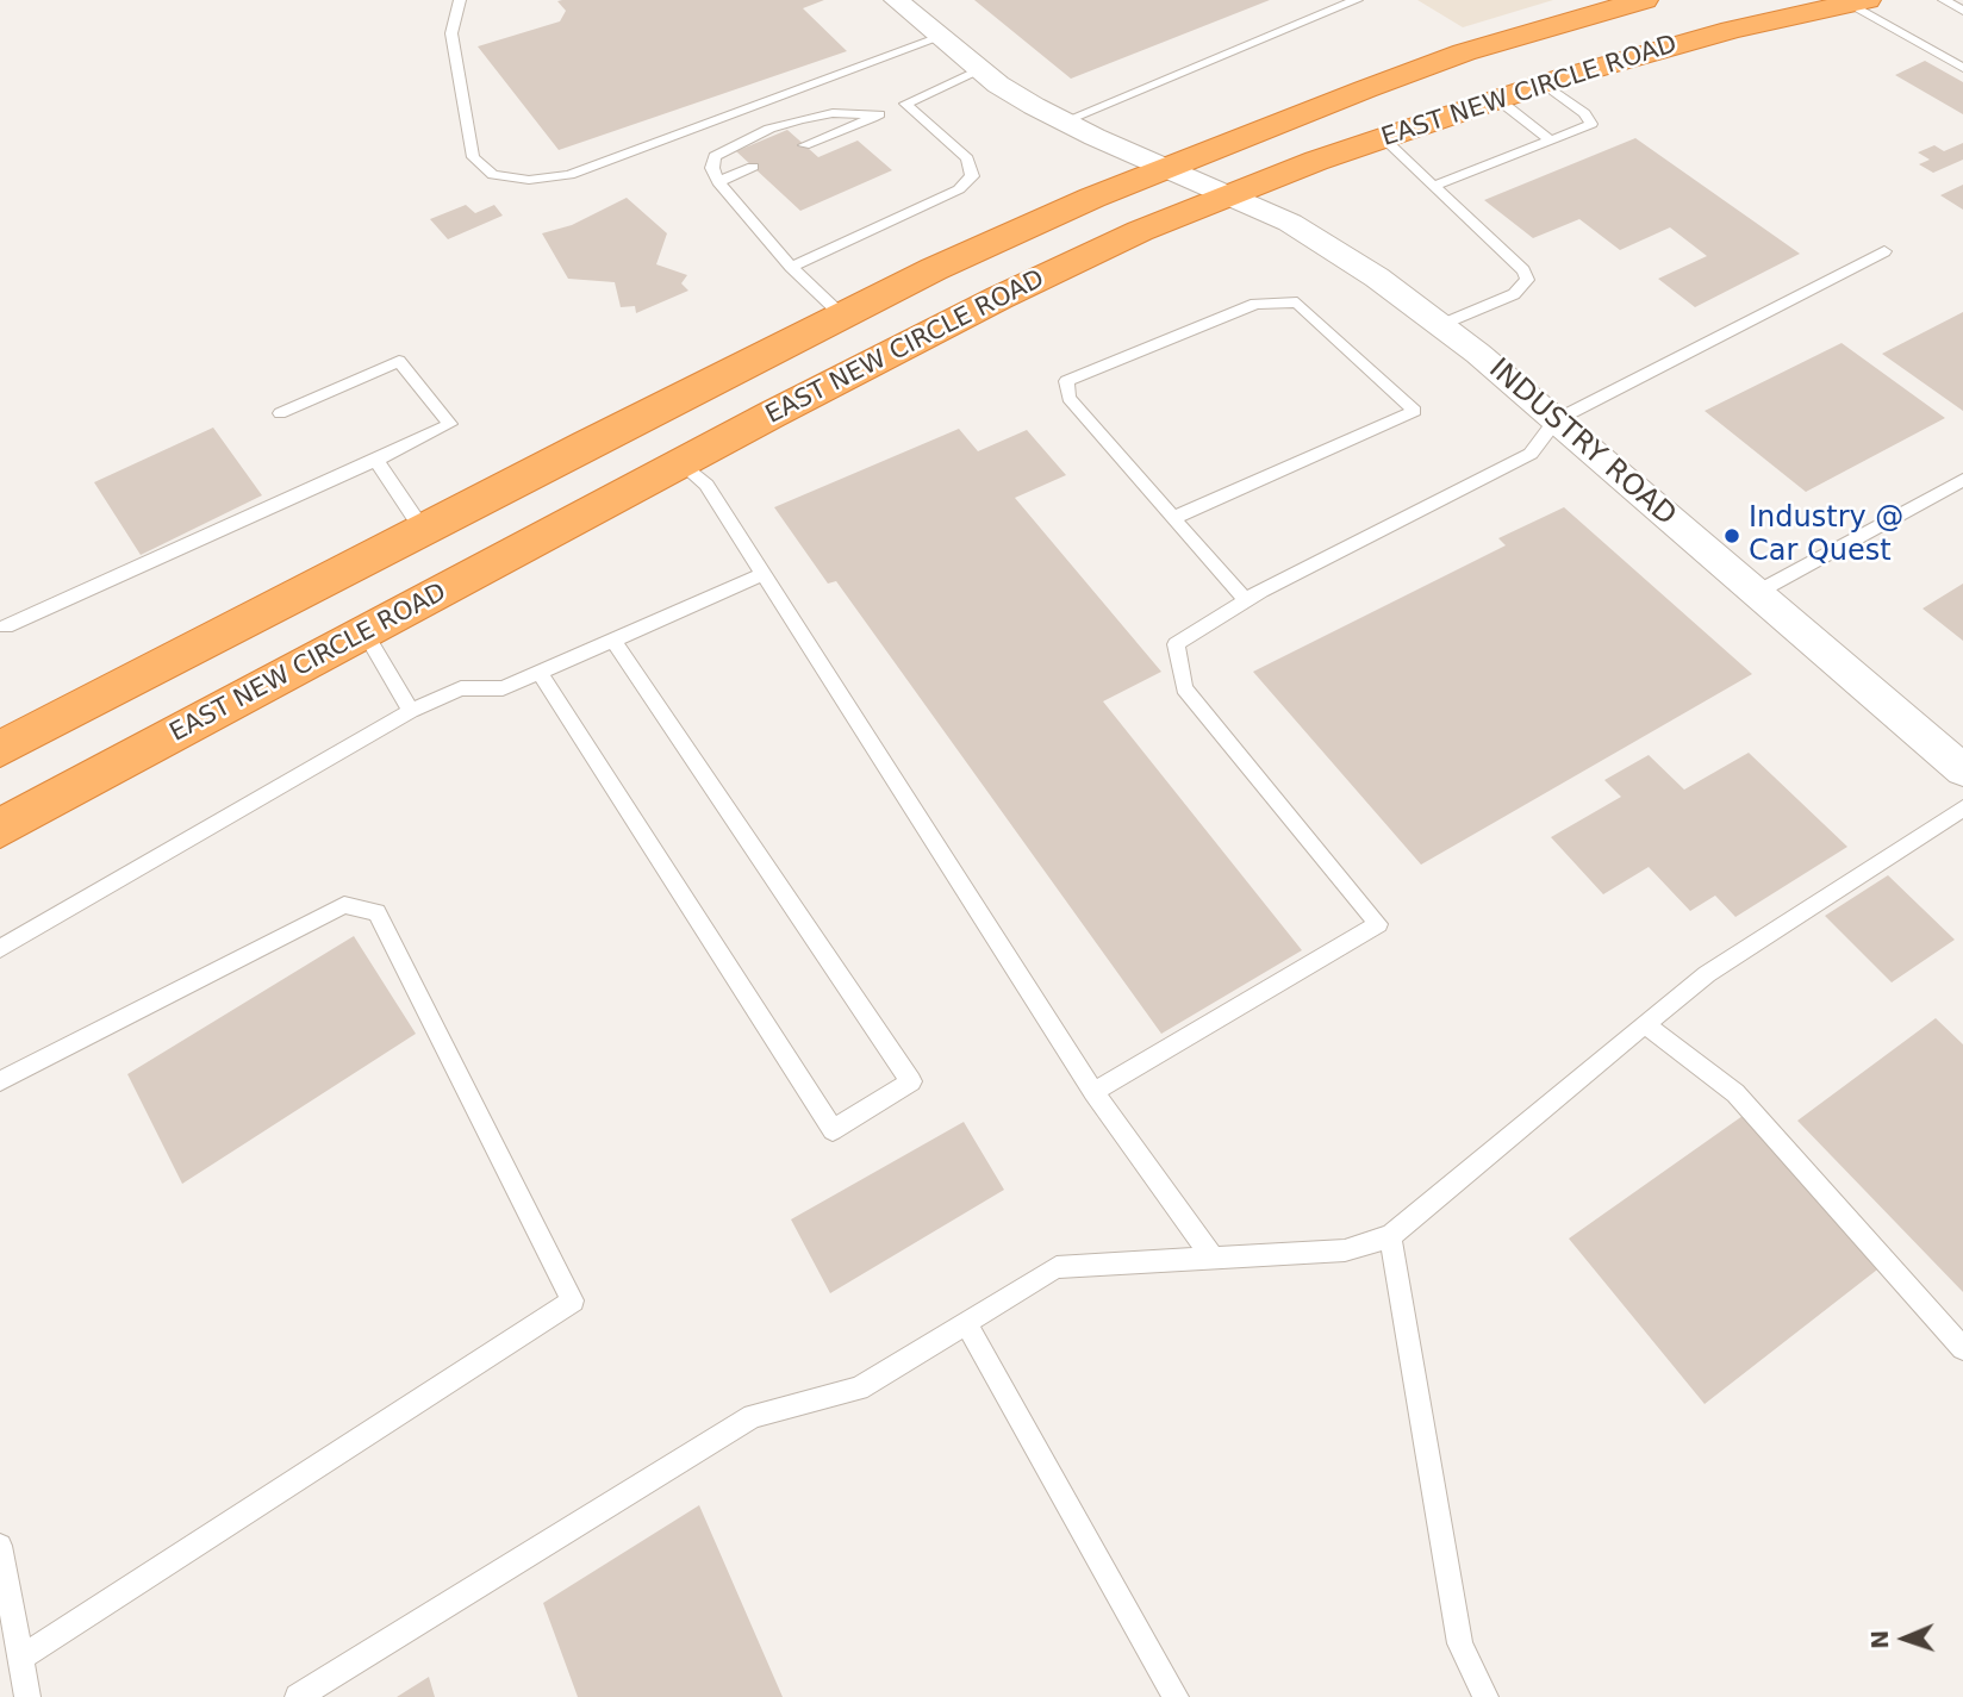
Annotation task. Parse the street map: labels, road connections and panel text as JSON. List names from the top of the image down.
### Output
{
  "streets": {
    "highway": ["EAST NEW CIRCLE ROAD"],
    "street": ["INDUSTRY ROAD"]
  },
  "crossings": [
    ["EAST NEW CIRCLE ROAD", "INDUSTRY ROAD"]
  ],
  "places": ["Industry @ Car Quest"],
  "north": "left"
}
